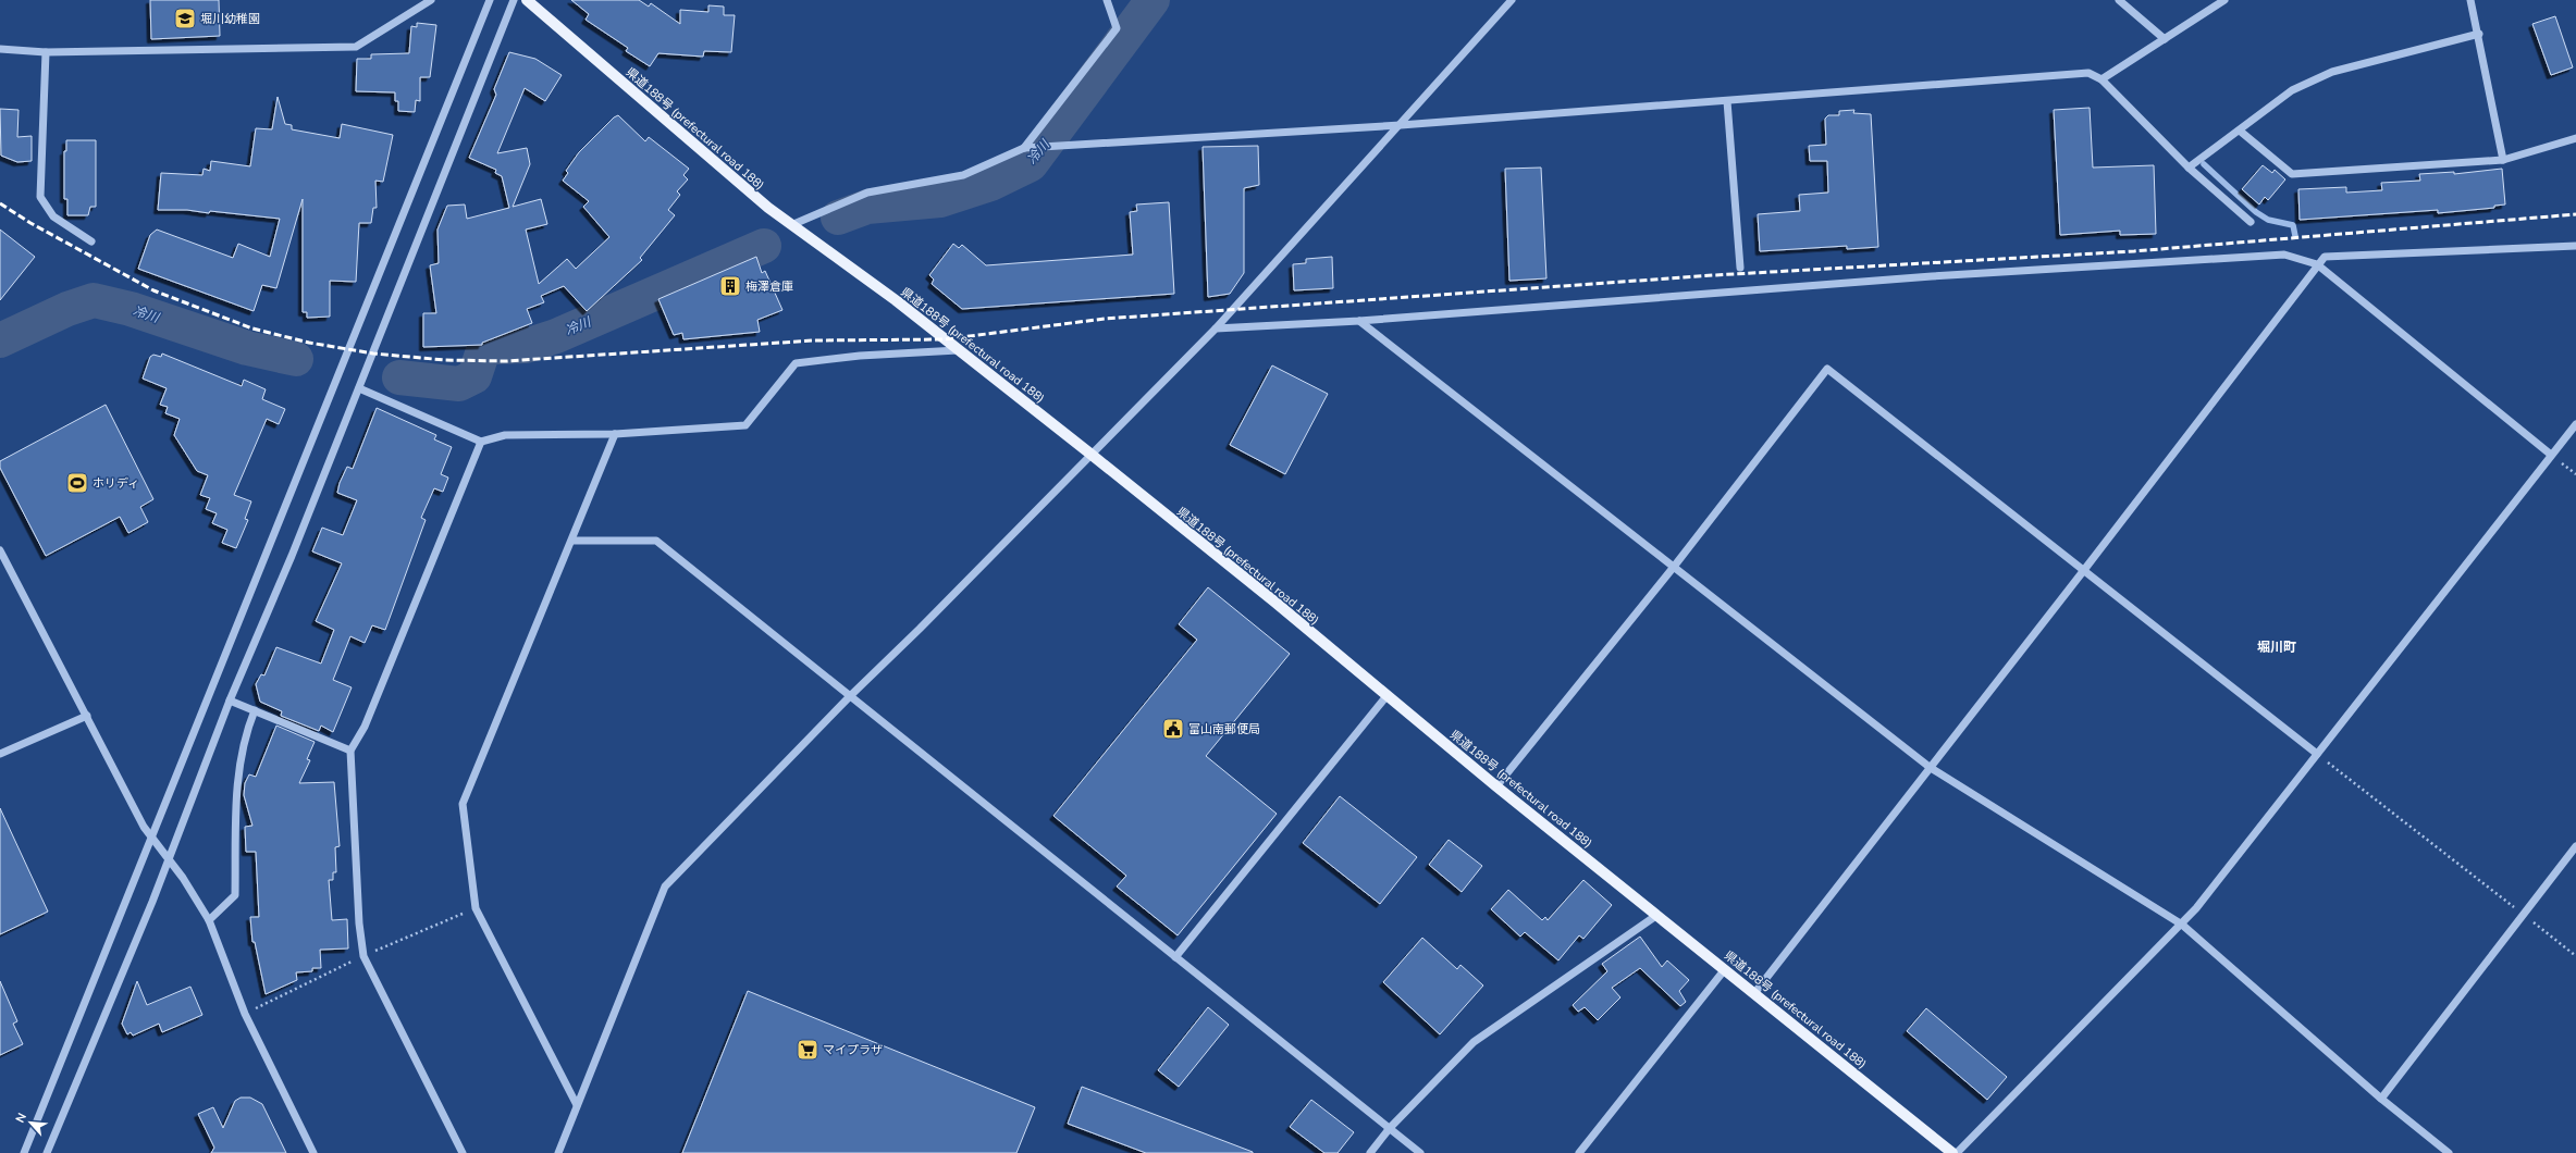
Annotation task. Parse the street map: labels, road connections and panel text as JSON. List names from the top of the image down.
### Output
{
  "streets": {
    "main road": ["県道188号 (prefectural road 188)"]
  },
  "districts": ["堀川町"],
  "water": ["冷川"],
  "places": {
    "school or university": ["堀川幼稚園"],
    "building": ["梅澤倉庫"],
    "sports": ["ホリディ"],
    "public building": ["富山南郵便局"],
    "supermarket": ["マイプラザ"]
  },
  "north": "top left"
}
